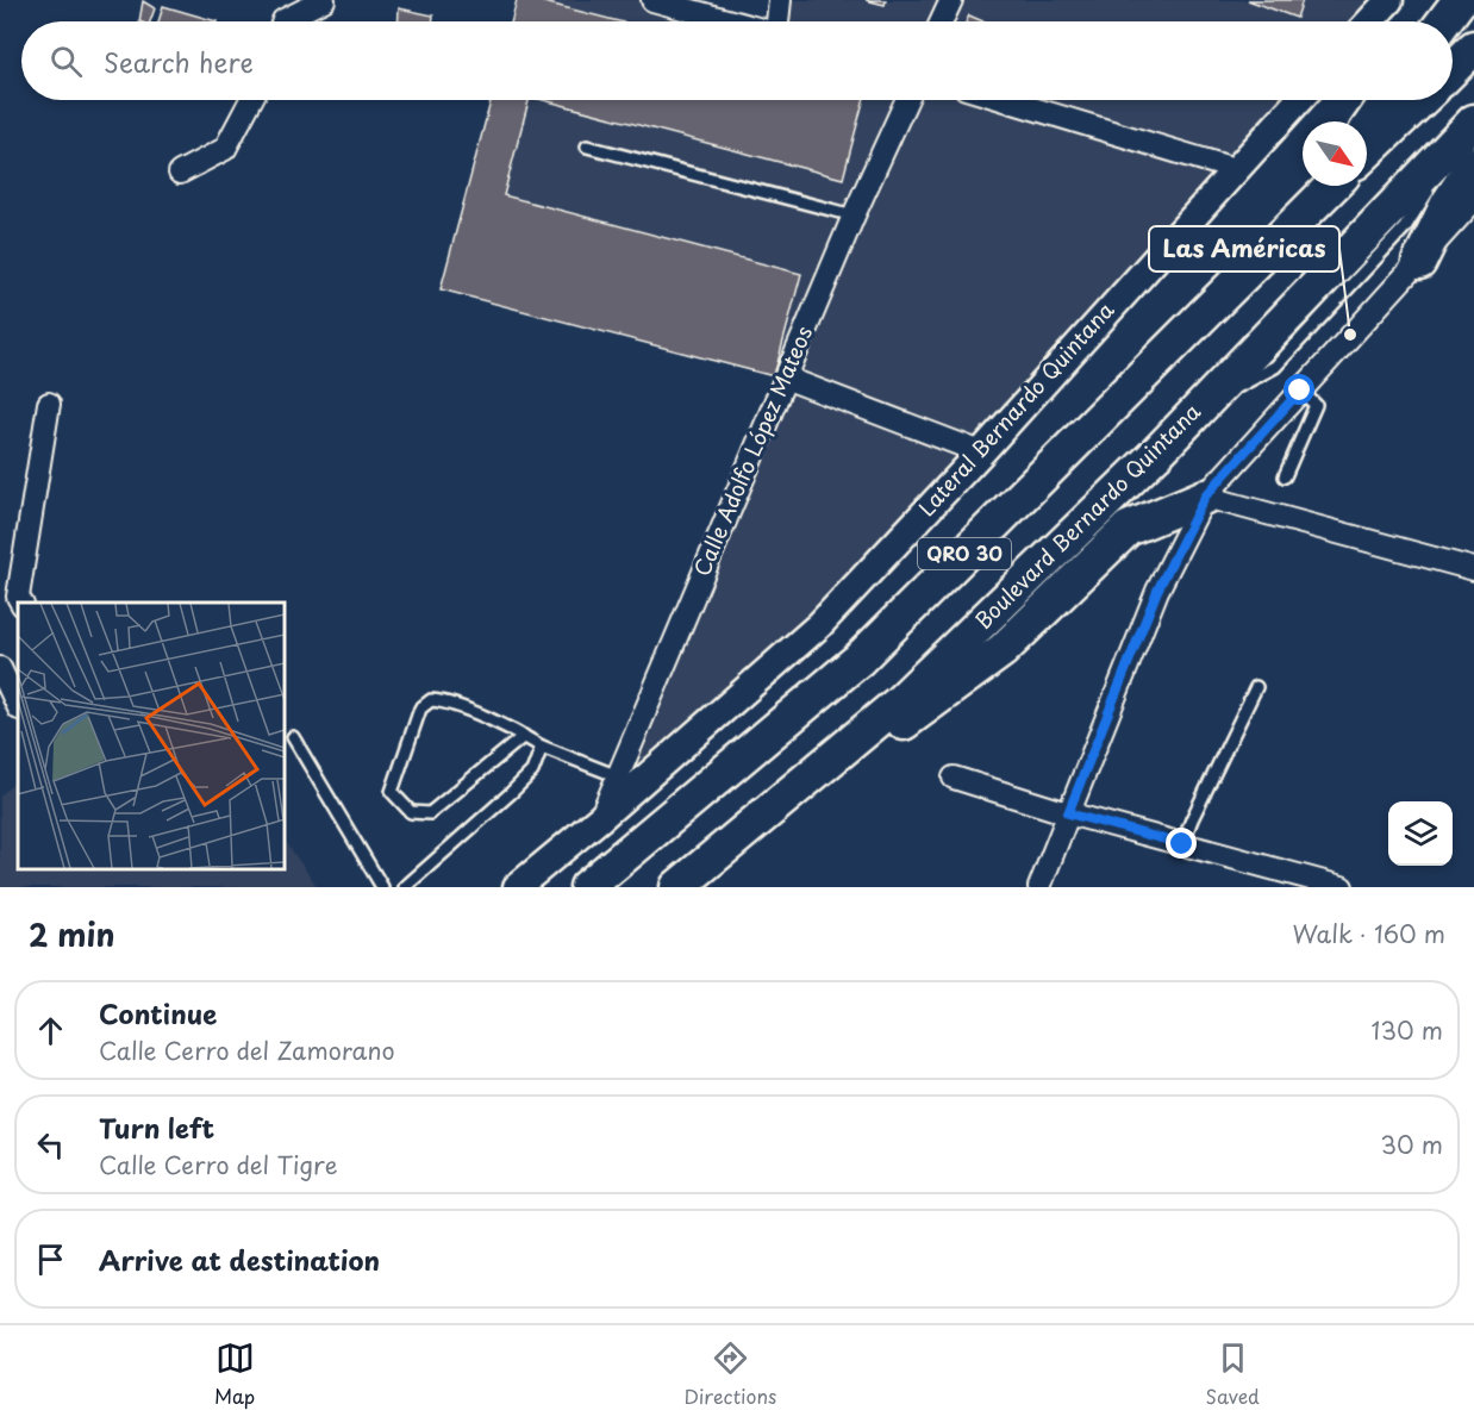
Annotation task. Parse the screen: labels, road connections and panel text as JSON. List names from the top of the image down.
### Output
{
  "streets": {
    "main road": ["Boulevard Bernardo Quintana", "QRO 30"],
    "street": ["Lateral Bernardo Quintana", "Calle Adolfo López Mateos"]
  },
  "crossings": [
    ["Lateral Bernardo Quintana", "Calle Adolfo López Mateos"]
  ],
  "places": ["Las Américas"],
  "north": "bottom right",
  "page": {
    "search": "Search here",
    "heading": ["2 min", "Walk · 160 m"],
    "list": [
      ["Continue", "Calle Cerro del Zamorano", "130 m"],
      ["Turn left", "Calle Cerro del Tigre", "30 m"],
      "Arrive at destination"
    ],
    "nav": ["Map", "Directions", "Saved"]
  }
}
